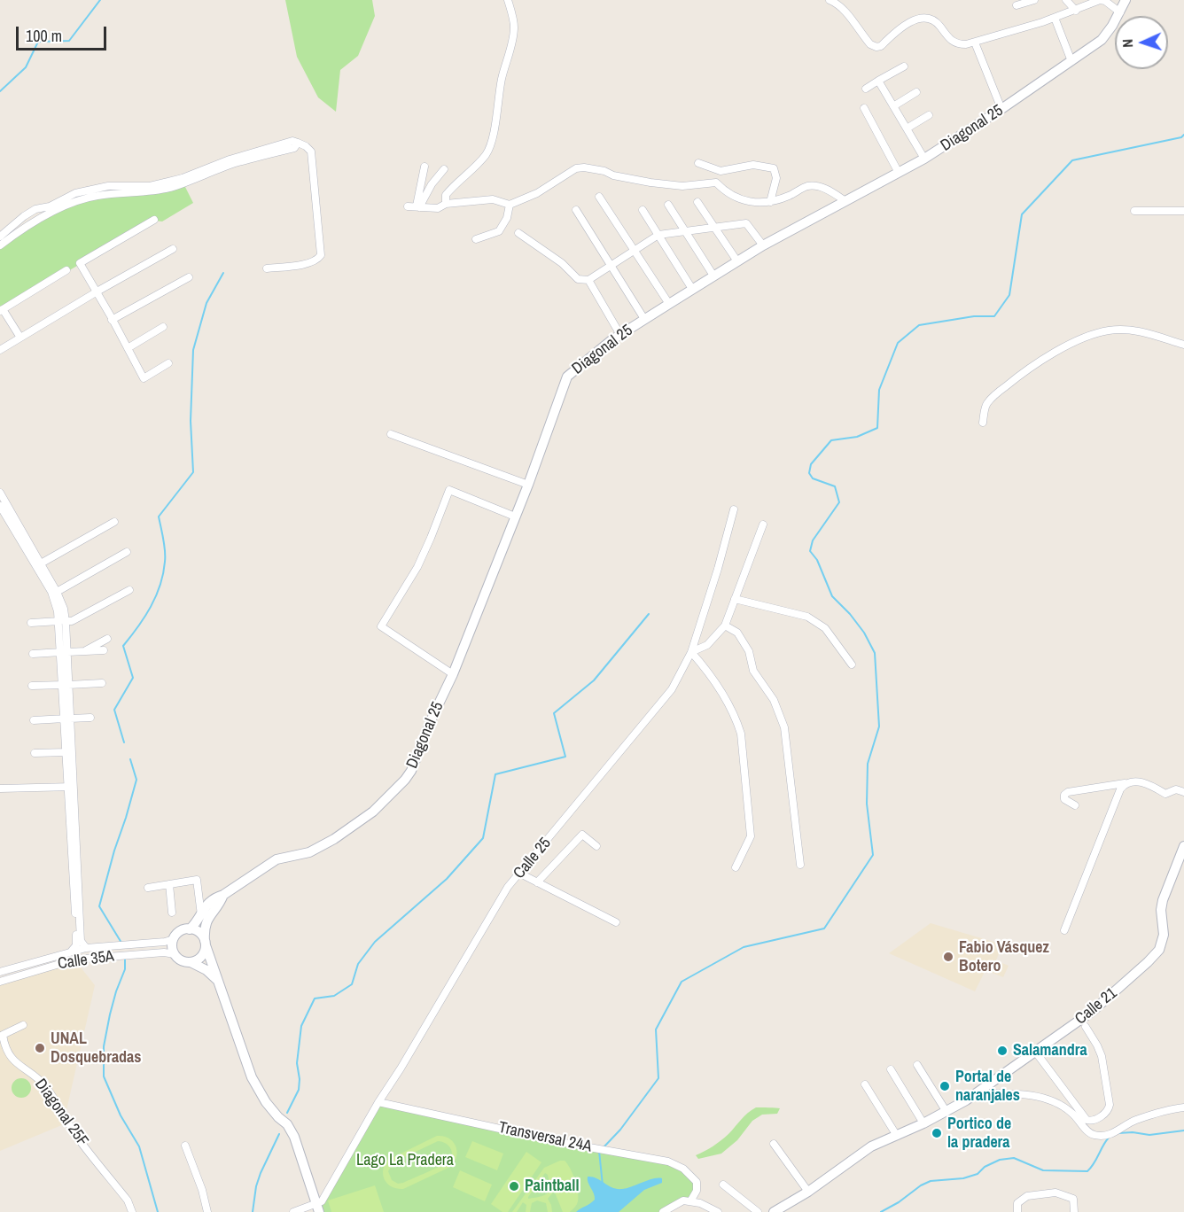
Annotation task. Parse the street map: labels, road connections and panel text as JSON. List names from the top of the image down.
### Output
{
  "streets": {
    "street": [
      "Diagonal 25",
      "Calle 25",
      "Calle 35A",
      "Calle 21",
      "Diagonal 25F",
      "Transversal 24A"
    ]
  },
  "crossings": [
    ["Diagonal 25", "Calle 35A"],
    ["Calle 25", "Transversal 24A"]
  ],
  "parks": ["Lago La Pradera"],
  "places": [
    "Fabio Vásquez Botero",
    "UNAL Dosquebradas",
    "Salamandra",
    "Portal de naranjales",
    "Portico de la pradera",
    "Paintball"
  ],
  "scale_bar": "100 m",
  "north": "left"
}
